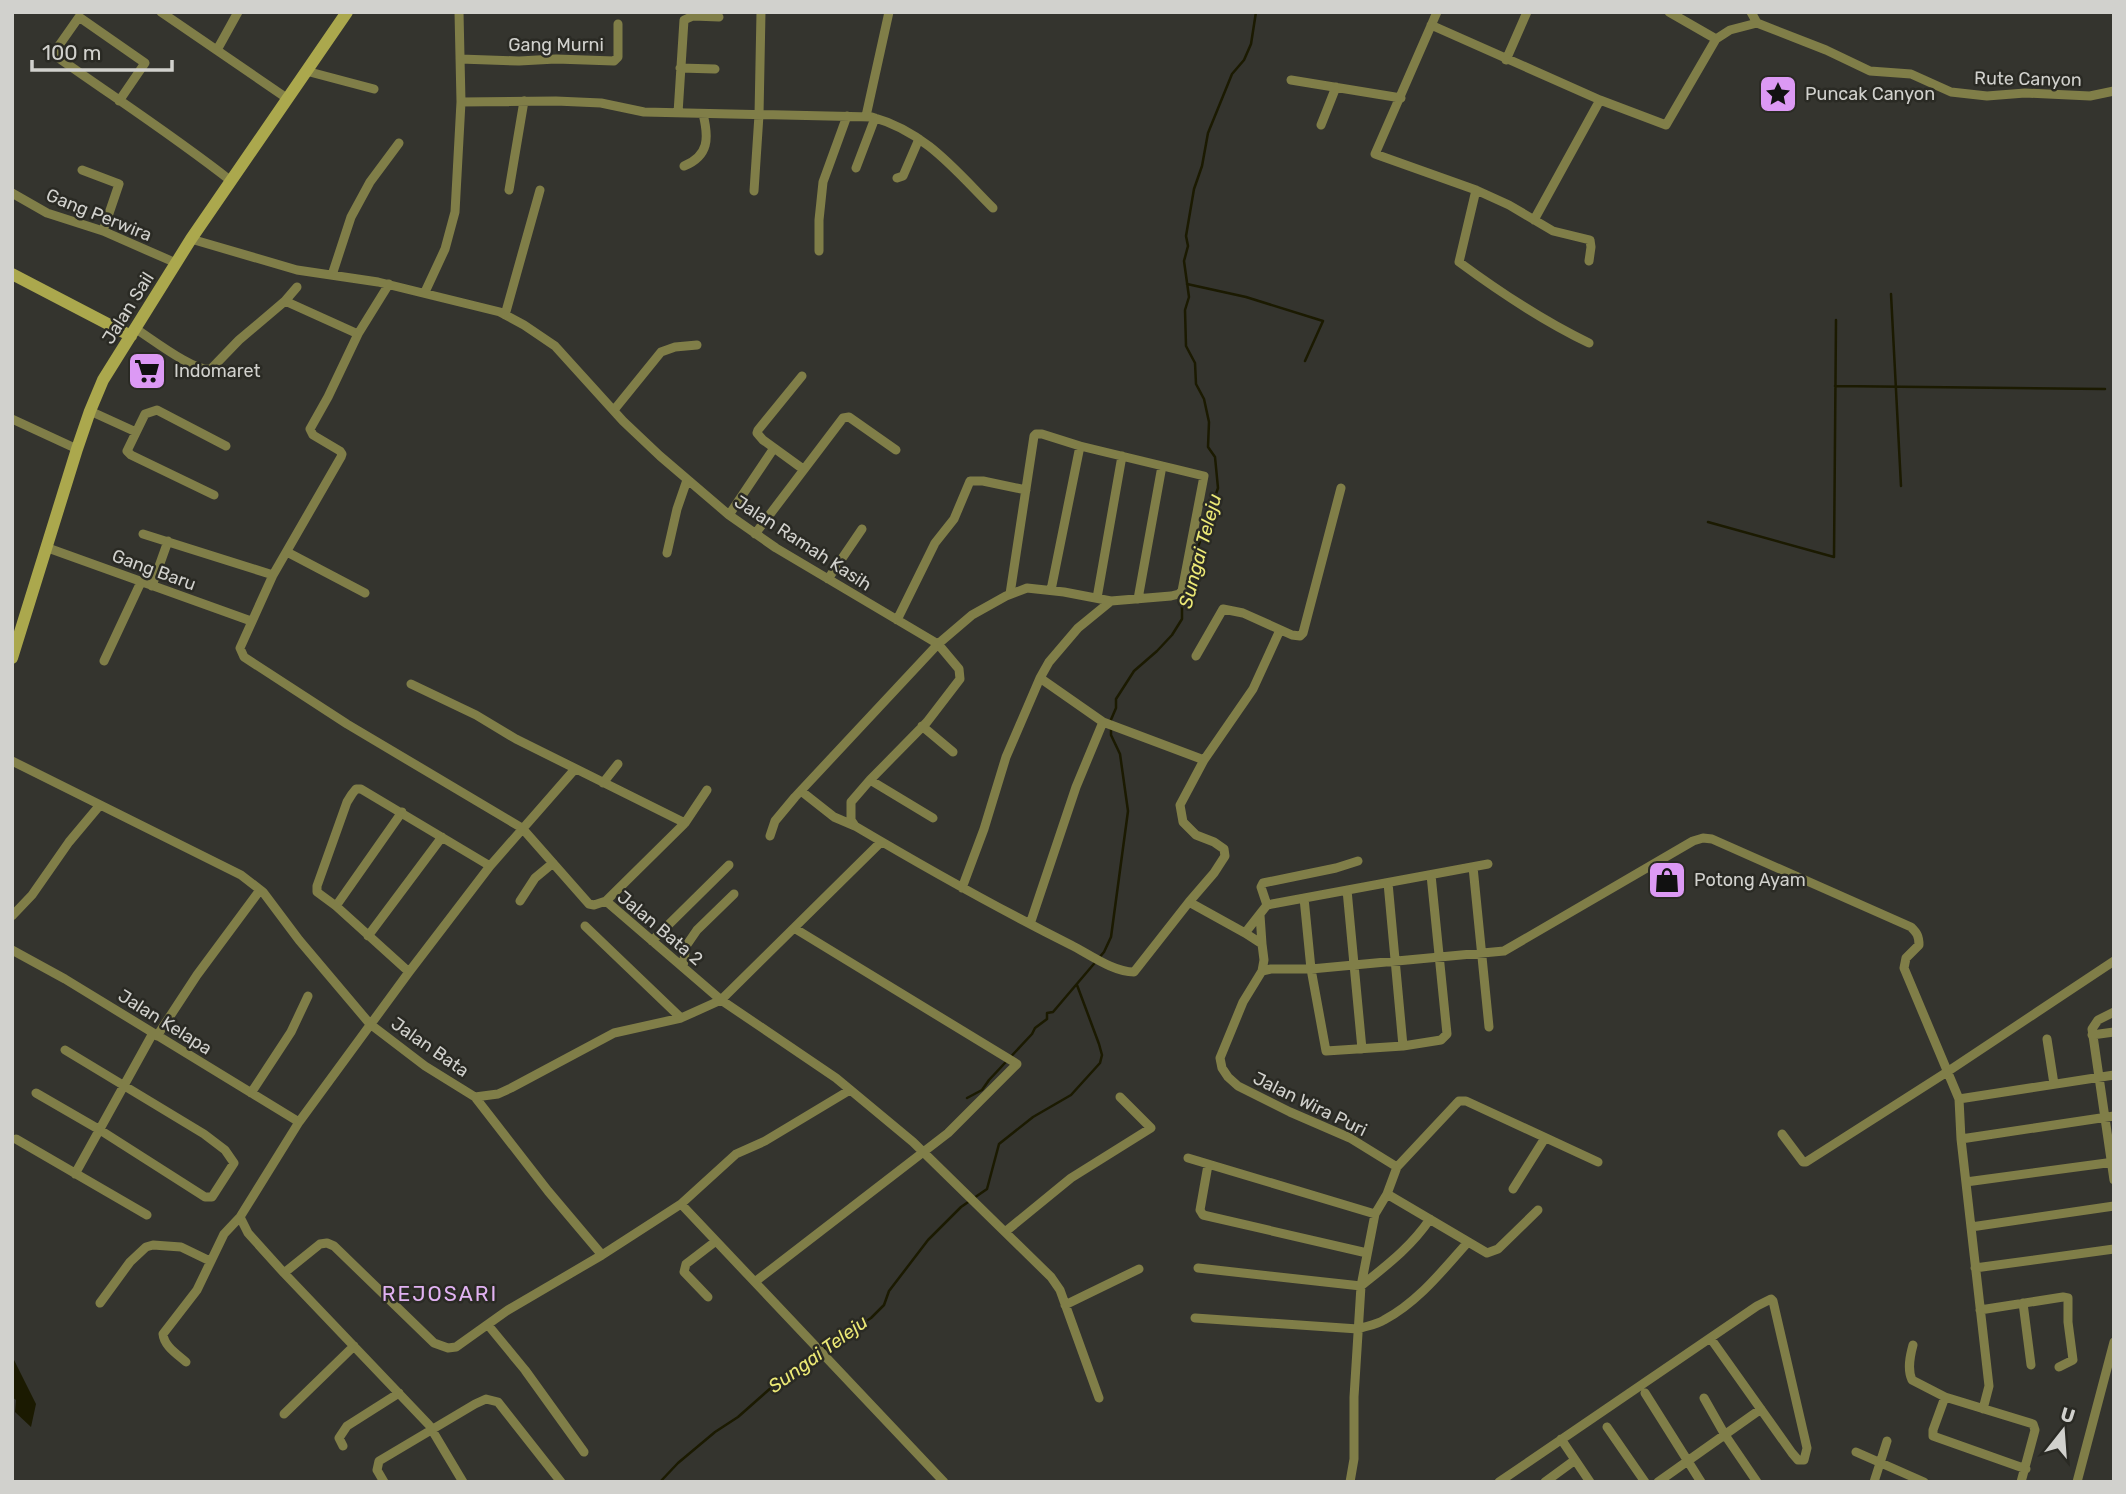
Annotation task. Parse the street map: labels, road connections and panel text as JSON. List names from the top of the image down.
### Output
{
  "streets": {
    "street": [
      "Gang Murni",
      "Rute Canyon",
      "Gang Perwira",
      "Jalan Sail",
      "Jalan Ramah Kasih",
      "Gang Baru",
      "Jalan Bata 2",
      "Jalan Kelapa",
      "Jalan Bata",
      "Jalan Wira Puri"
    ]
  },
  "crossings": [
    ["Gang Perwira", "Jalan Sail"],
    ["Jalan Sail", "Jalan Ramah Kasih"],
    ["Jalan Sail", "Gang Baru"],
    ["Gang Baru", "Jalan Bata 2"],
    ["Jalan Bata 2", "Jalan Bata"]
  ],
  "districts": ["REJOSARI"],
  "water": ["Sungai Teleju"],
  "places": {
    "place": ["Puncak Canyon"],
    "supermarket": ["Indomaret"],
    "shop": ["Potong Ayam"]
  },
  "scale_bar": "100 m",
  "north": "top"
}
